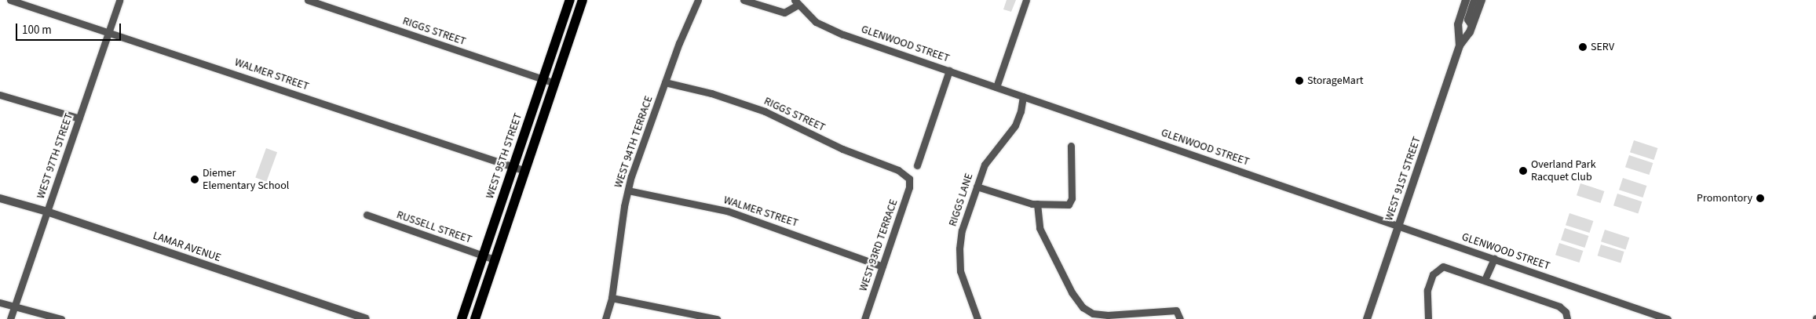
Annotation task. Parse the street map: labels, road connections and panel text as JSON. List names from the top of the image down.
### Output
{
  "streets": {
    "main road": ["WEST 95TH STREET"],
    "street": [
      "RIGGS STREET",
      "GLENWOOD STREET",
      "WALMER STREET",
      "WEST 94TH TERRACE",
      "WEST 97TH STREET",
      "WEST 91ST STREET",
      "RIGGS LANE",
      "RUSSELL STREET",
      "WEST 93RD TERRACE",
      "LAMAR AVENUE"
    ]
  },
  "crossings": [
    ["RIGGS STREET", "WEST 94TH TERRACE"],
    ["RIGGS STREET", "WEST 95TH STREET"],
    ["RIGGS STREET", "WEST 93RD TERRACE"],
    ["GLENWOOD STREET", "WEST 91ST STREET"],
    ["GLENWOOD STREET", "RIGGS LANE"],
    ["WALMER STREET", "WEST 94TH TERRACE"],
    ["WALMER STREET", "WEST 97TH STREET"],
    ["WALMER STREET", "WEST 95TH STREET"],
    ["WALMER STREET", "WEST 93RD TERRACE"],
    ["WEST 97TH STREET", "LAMAR AVENUE"],
    ["WEST 95TH STREET", "RUSSELL STREET"]
  ],
  "places": [
    "SERV",
    "StorageMart",
    "Overland Park Racquet Club",
    "Diemer Elementary School",
    "Promontory"
  ],
  "scale_bar": "100 m"
}
